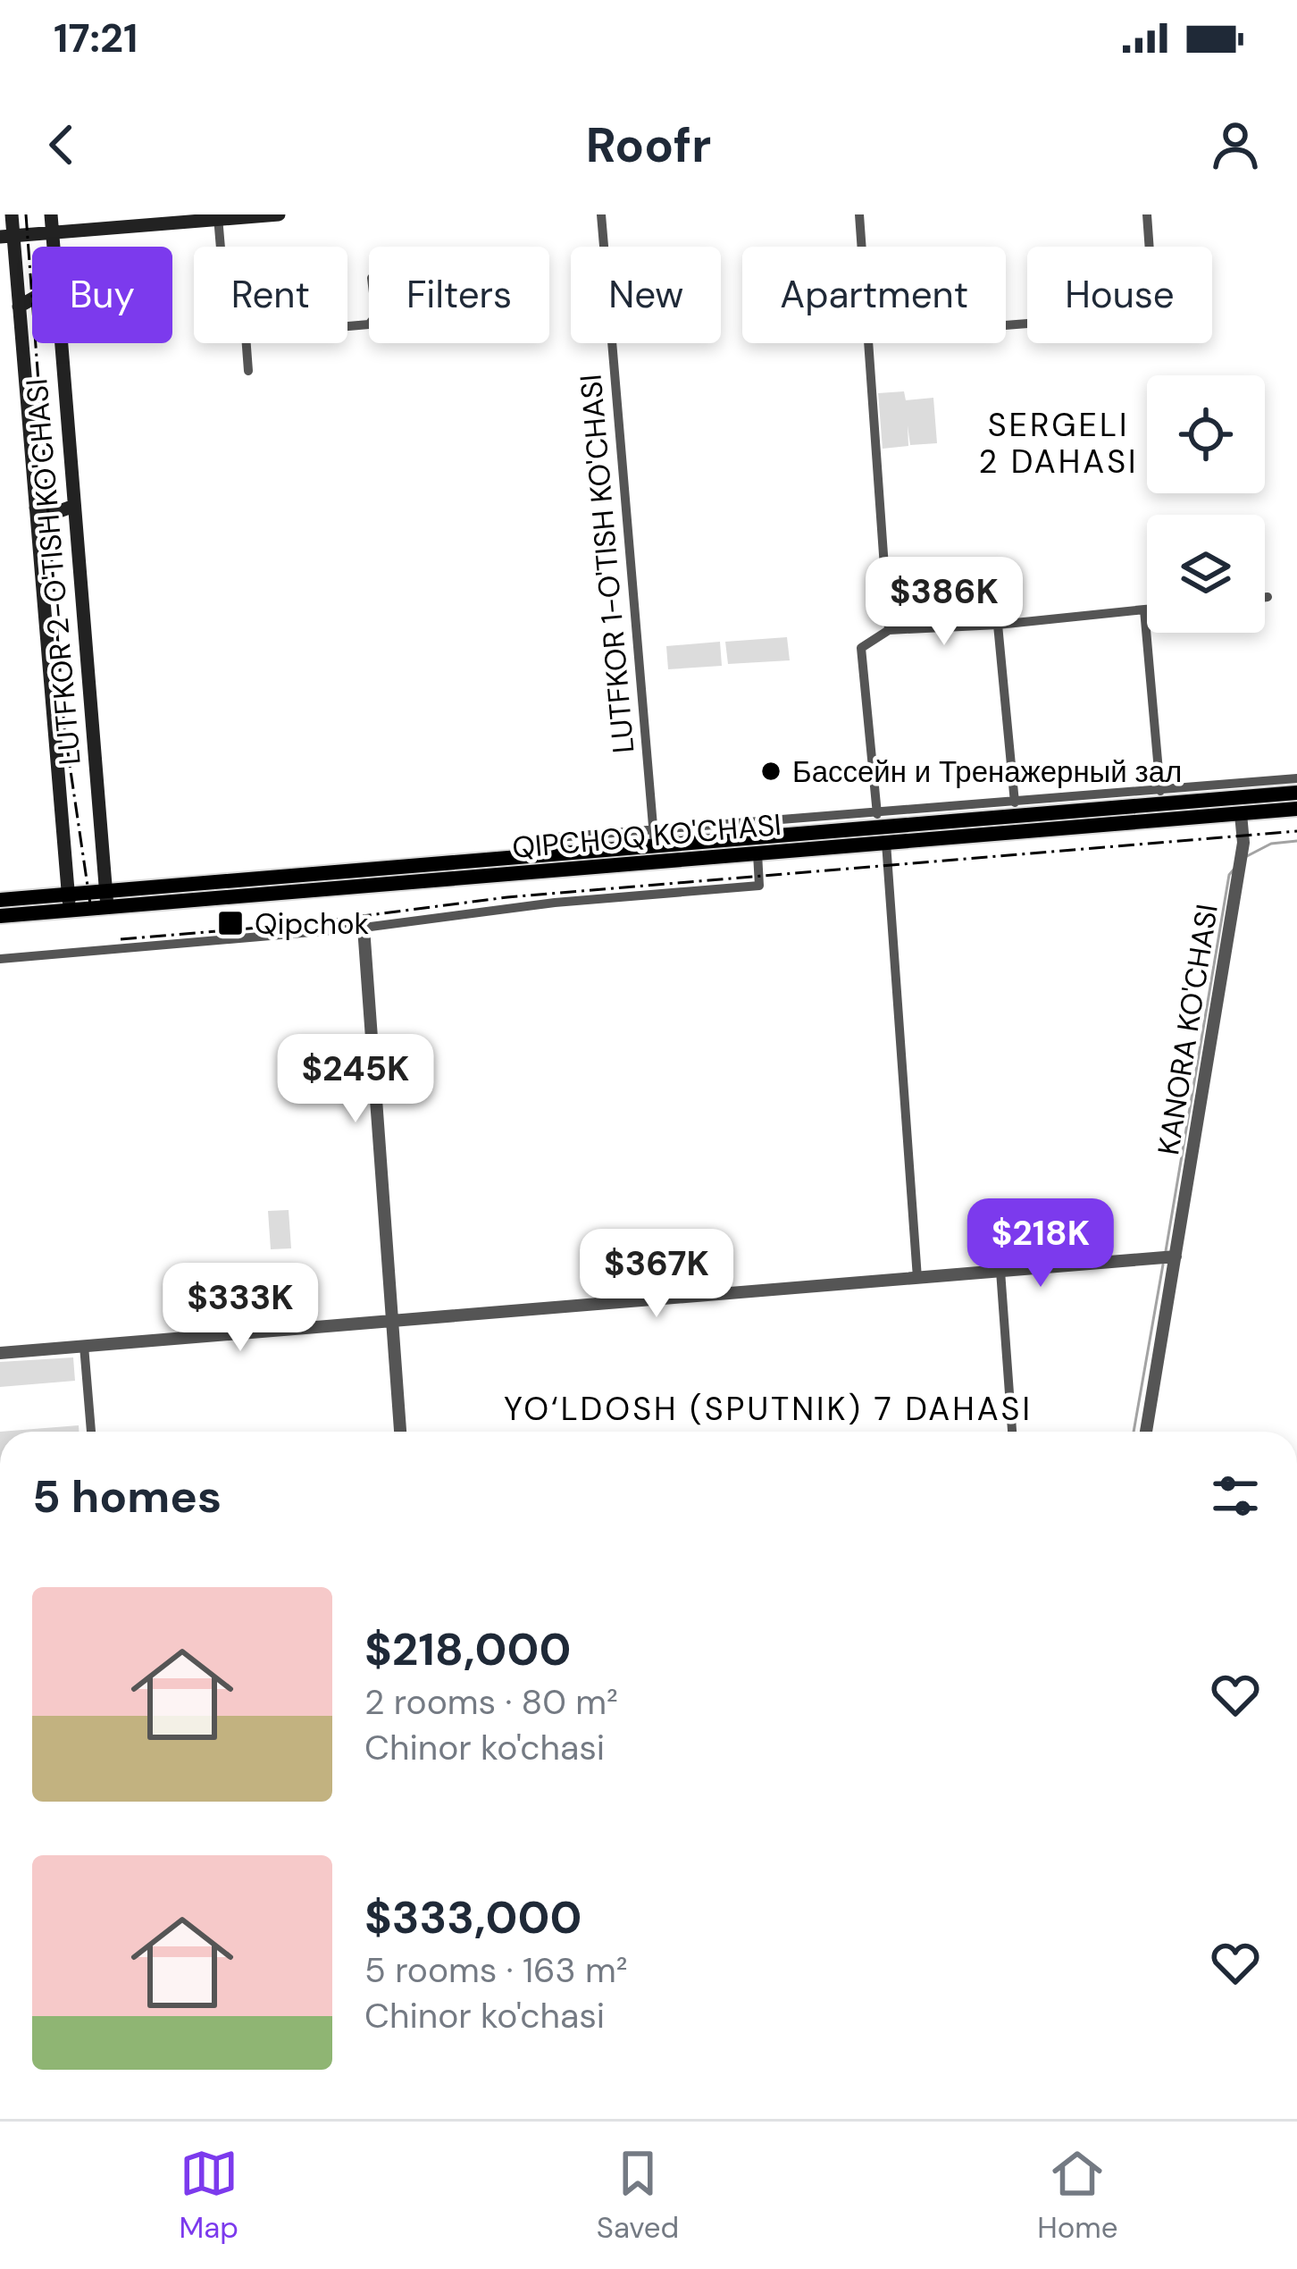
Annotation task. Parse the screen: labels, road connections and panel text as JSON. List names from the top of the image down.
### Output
{
  "streets": {
    "main road": ["LUTFKOR 2-O'TISH KO'CHASI", "QIPCHOQ KO'CHASI"],
    "street": ["LUTFKOR 1-O'TISH KO'CHASI", "KANORA KO'CHASI"]
  },
  "crossings": [
    ["LUTFKOR 1-O'TISH KO'CHASI", "QIPCHOQ KO'CHASI"],
    ["LUTFKOR 2-O'TISH KO'CHASI", "QIPCHOQ KO'CHASI"],
    ["QIPCHOQ KO'CHASI", "KANORA KO'CHASI"]
  ],
  "districts": ["SERGELI 2 DAHASI", "YO‘LDOSH (SPUTNIK) 7 DAHASI"],
  "places": {
    "other": ["Бассейн и Тренажерный зал"],
    "transit": ["Qipchok"]
  },
  "page": {
    "status": "17:21",
    "header": "Roofr",
    "chip": [
      "Buy",
      "Rent",
      "Filters",
      "New",
      "Apartment",
      "House"
    ],
    "price": [
      "$386K",
      "$245K",
      "$218K",
      "$367K",
      "$333K"
    ],
    "heading": "5 homes",
    "list": [
      {
        "name": "$218,000",
        "note": "2 rooms · 80 m² · Chinor ko'chasi"
      },
      {
        "name": "$333,000",
        "note": "5 rooms · 163 m² · Chinor ko'chasi"
      }
    ],
    "tabs": ["Map", "Saved", "Home"]
  }
}
